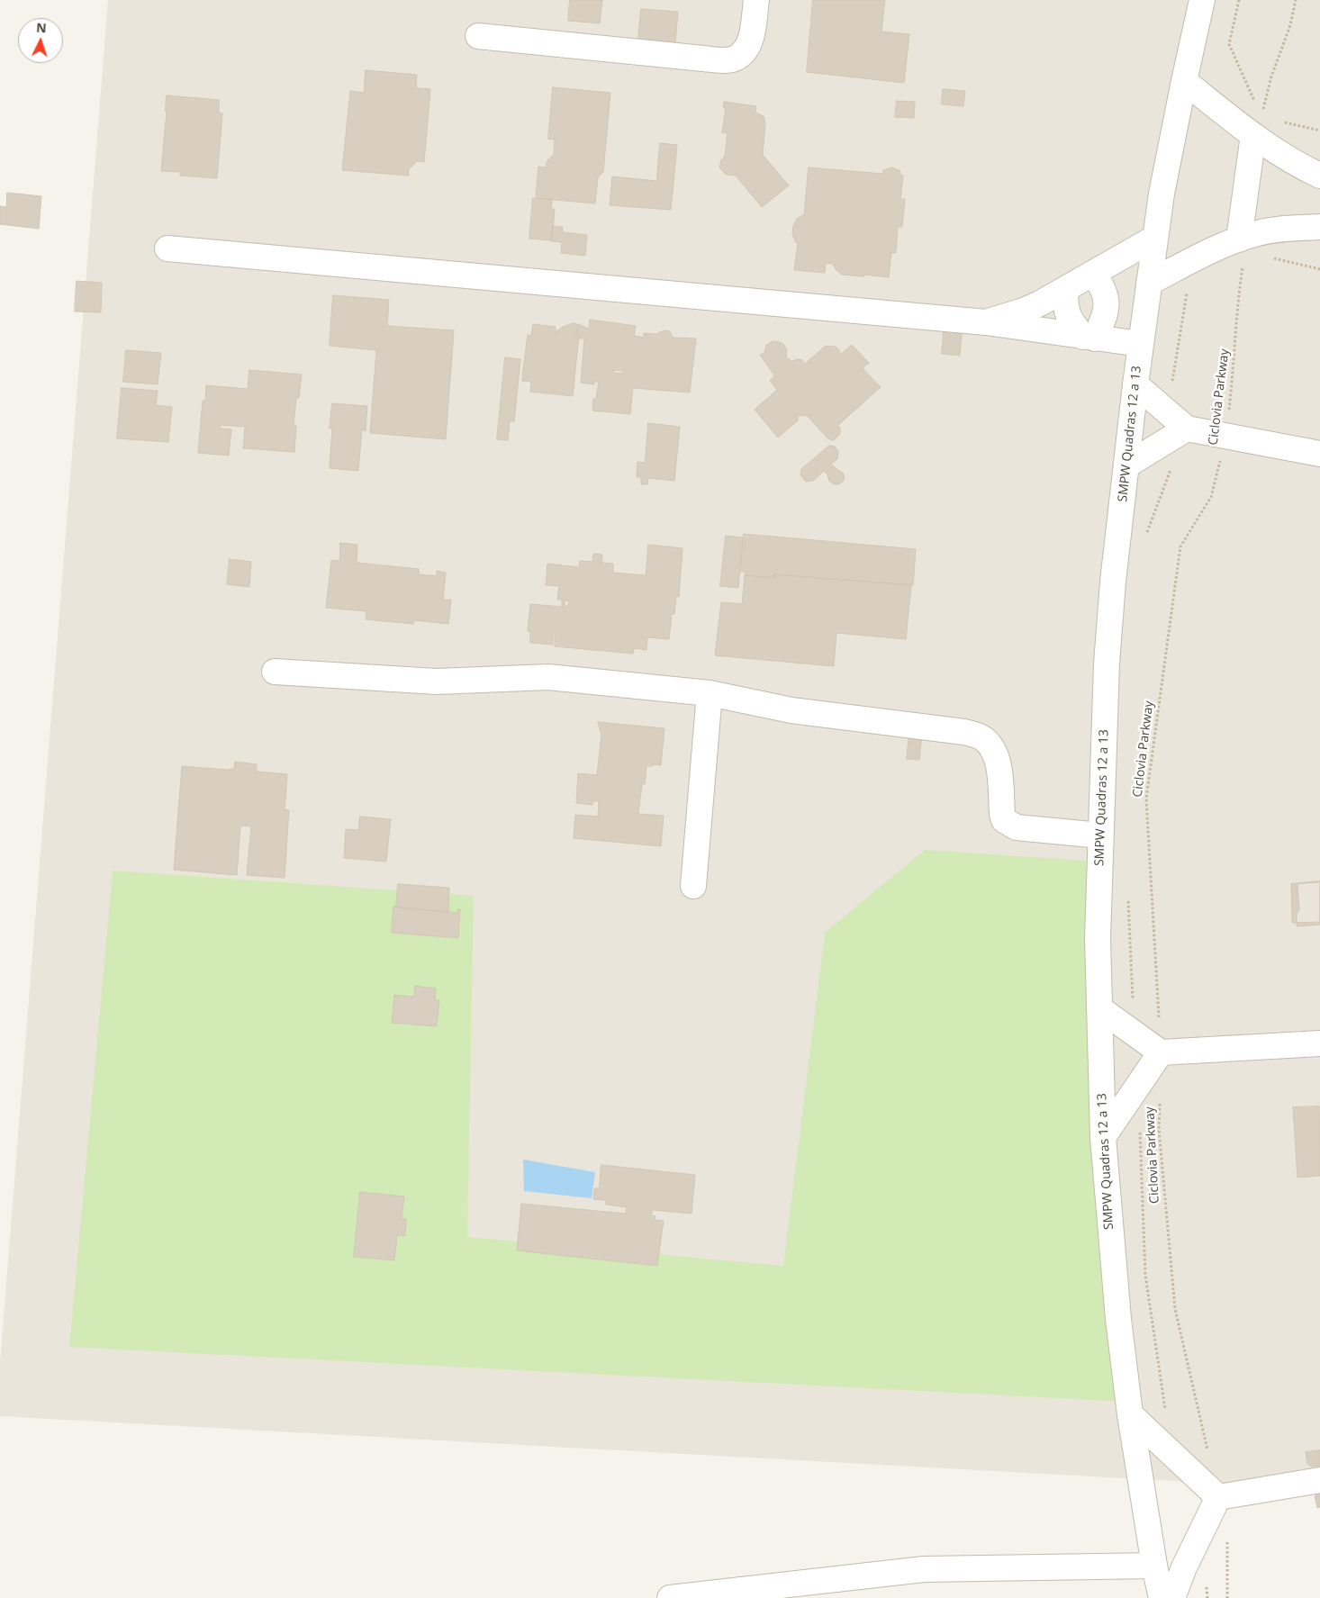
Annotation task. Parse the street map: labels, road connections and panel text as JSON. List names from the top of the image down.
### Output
{
  "streets": {
    "street": ["SMPW Quadras 12 a 13"],
    "path": ["Ciclovia Parkway"]
  },
  "north": "top"
}
